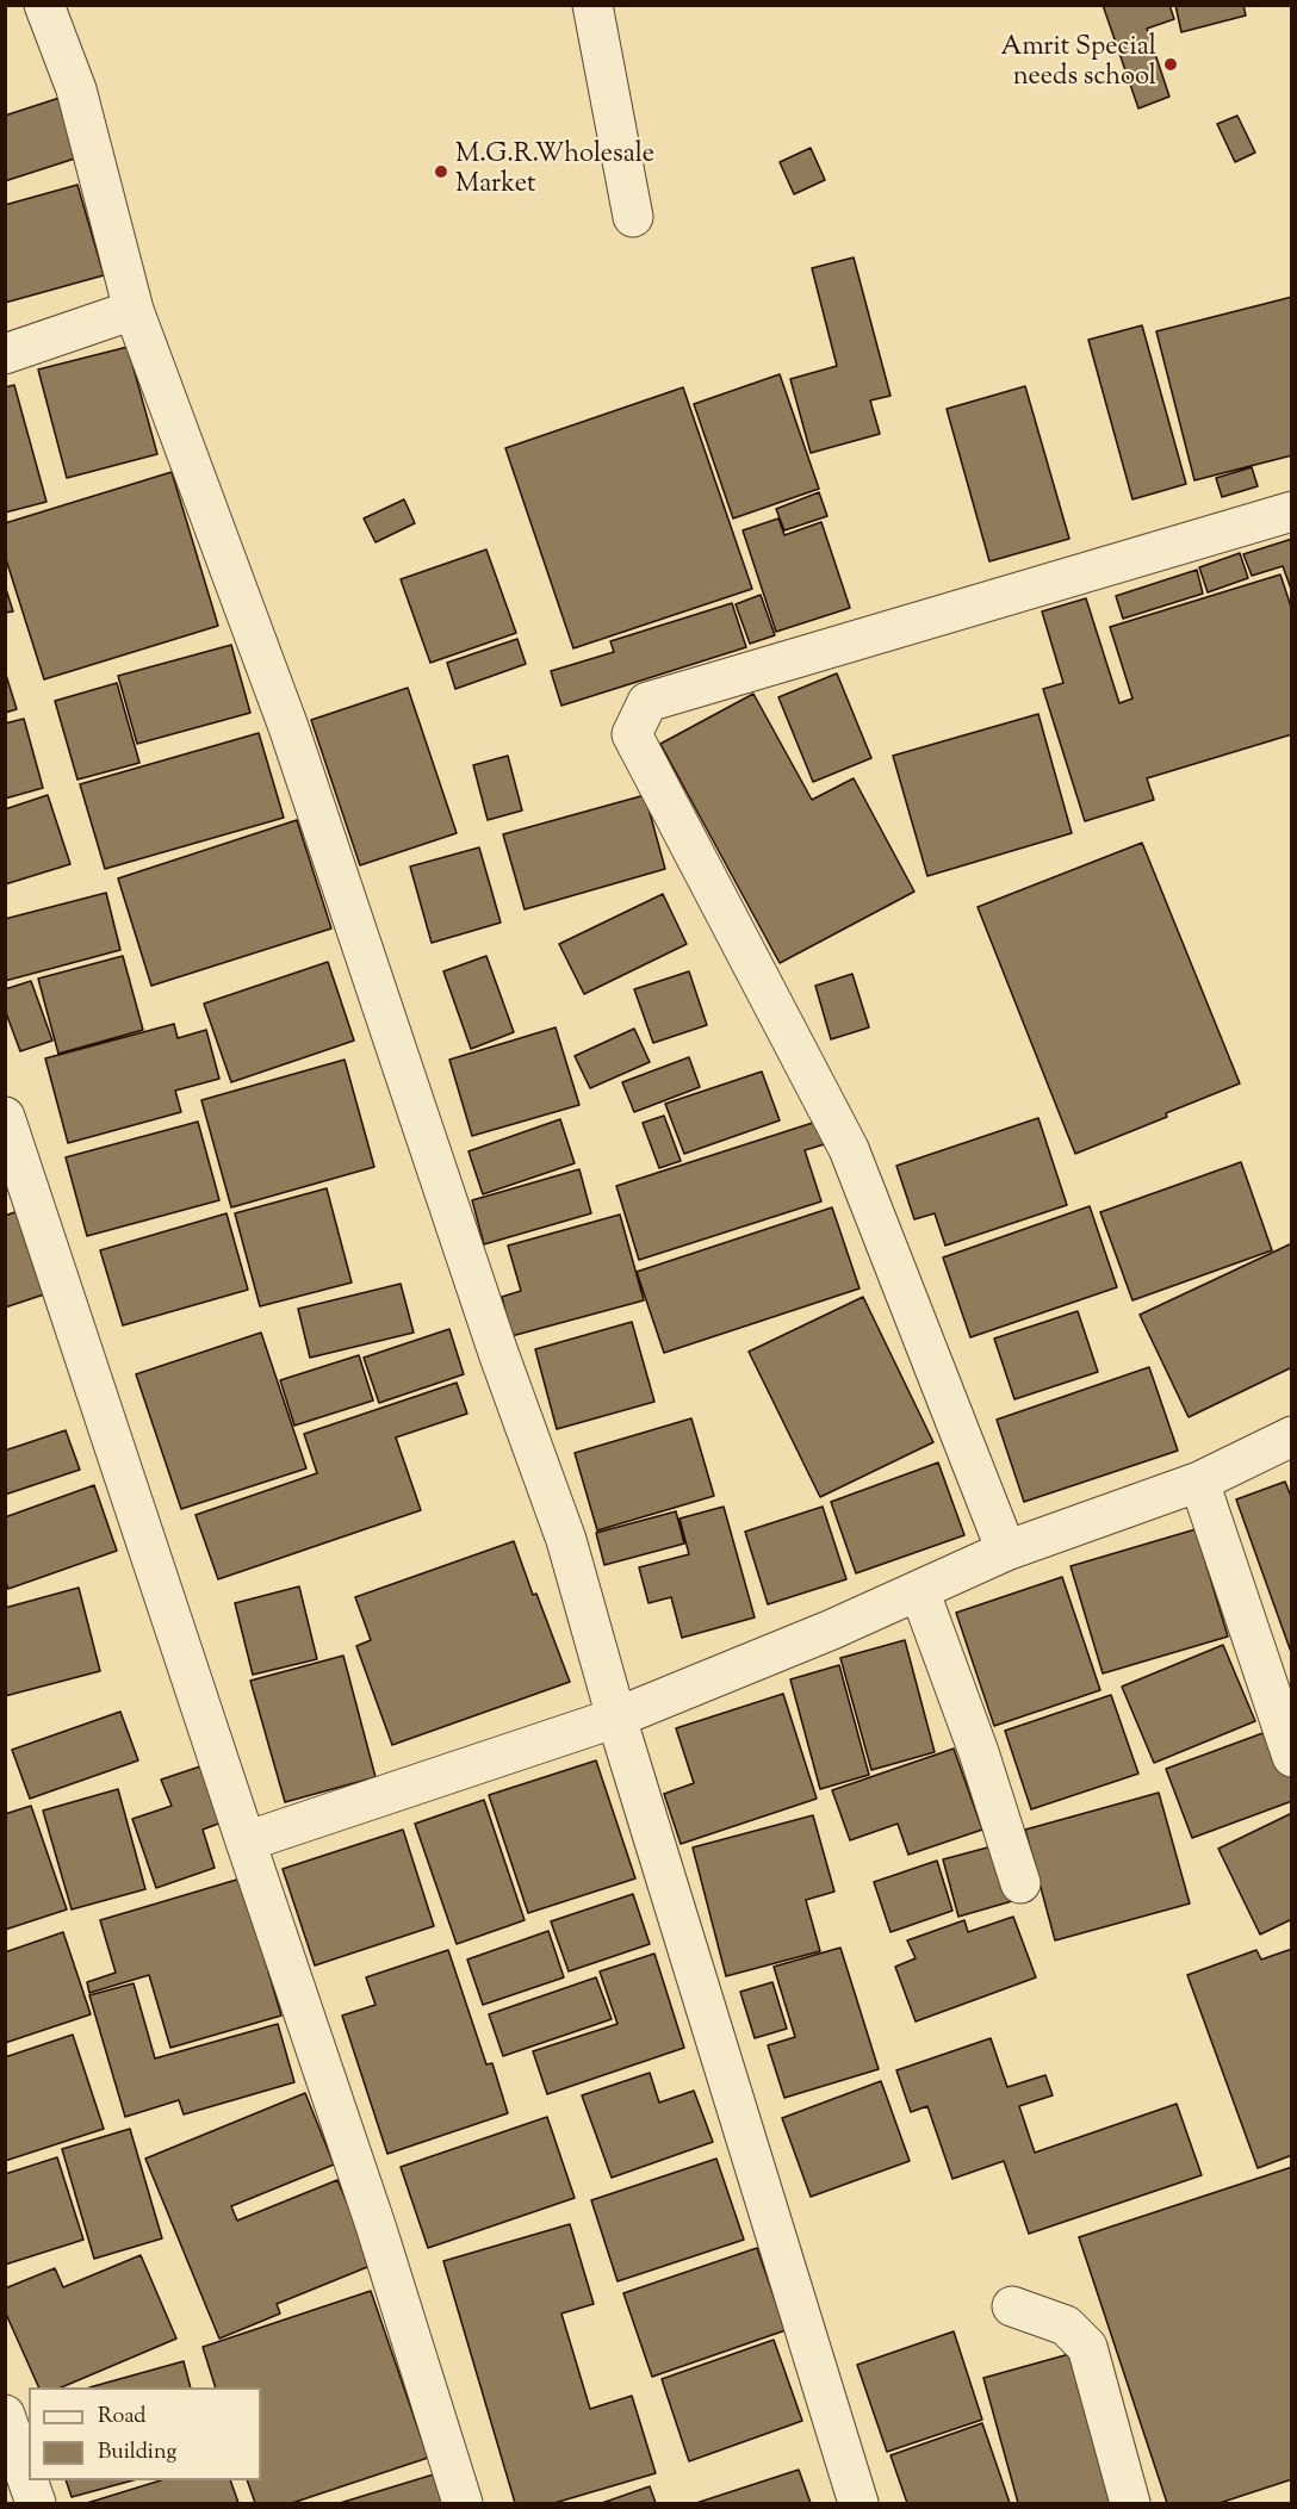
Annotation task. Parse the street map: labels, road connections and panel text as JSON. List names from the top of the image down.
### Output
{
  "places": ["Amrit Special needs school", "M.G.R.Wholesale Market"],
  "legend": ["Road", "Building"]
}
